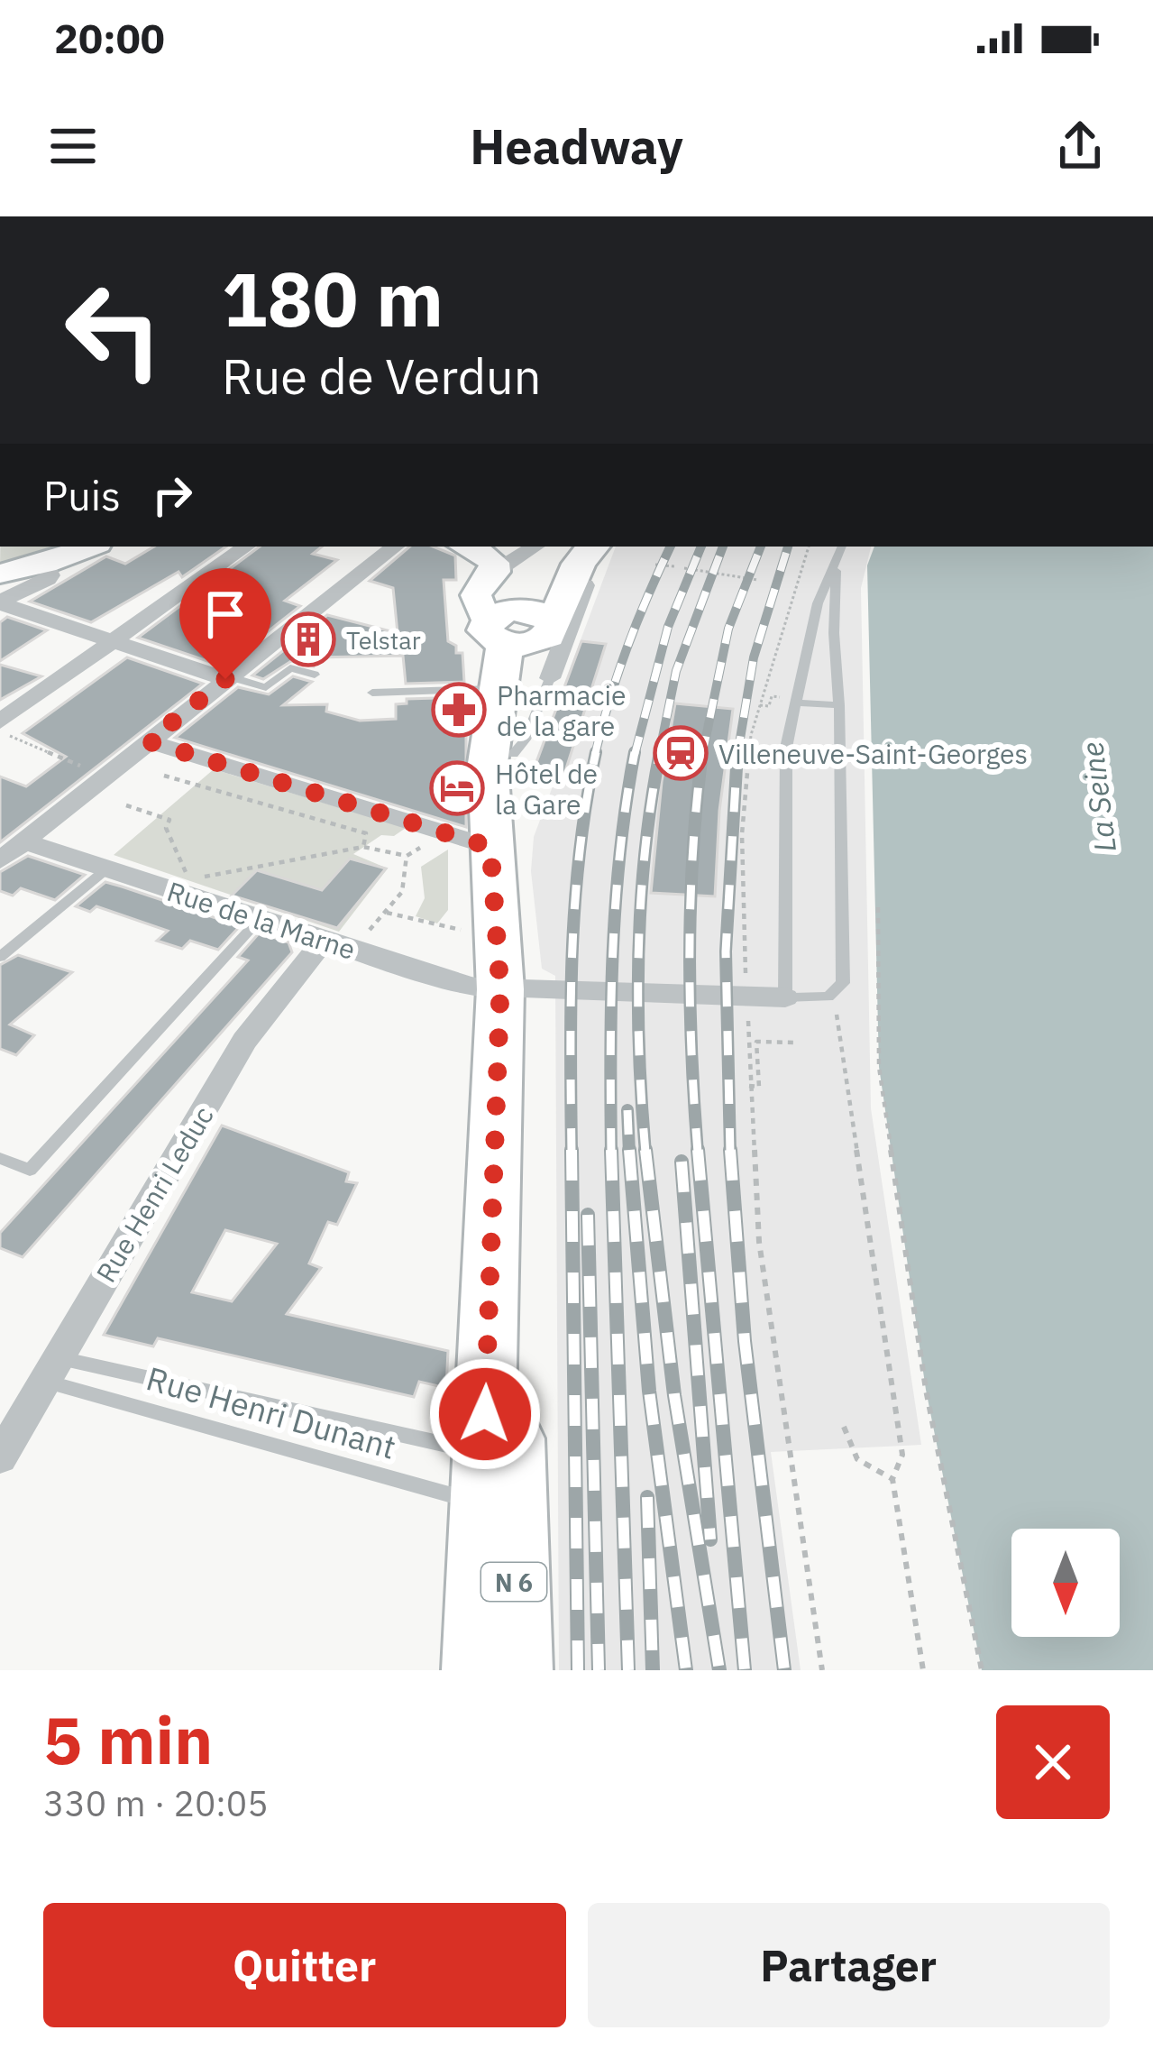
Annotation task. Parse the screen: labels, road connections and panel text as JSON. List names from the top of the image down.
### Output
{
  "streets": {
    "main road": ["N 6"],
    "street": ["Rue de la Marne", "Rue Henri Leduc"],
    "lane": ["Rue Henri Dunant"]
  },
  "crossings": [
    ["Rue de la Marne", "Rue Henri Leduc"],
    ["Rue de la Marne", "N 6"],
    ["Rue Henri Leduc", "Rue Henri Dunant"],
    ["Rue Henri Dunant", "N 6"]
  ],
  "water": ["La Seine"],
  "places": {
    "building": ["Telstar"],
    "pharmacy": ["Pharmacie de la gare"],
    "station": ["Villeneuve-Saint-Georges"],
    "hotel": ["Hôtel de la Gare"]
  },
  "north": "bottom",
  "page": {
    "status": "20:00",
    "header": "Headway",
    "turn": ["180 m", "Rue de Verdun"],
    "then": "Puis",
    "heading": ["5 min", "330 m · 20:05"],
    "buttons": ["Quitter", "Partager"]
  }
}
